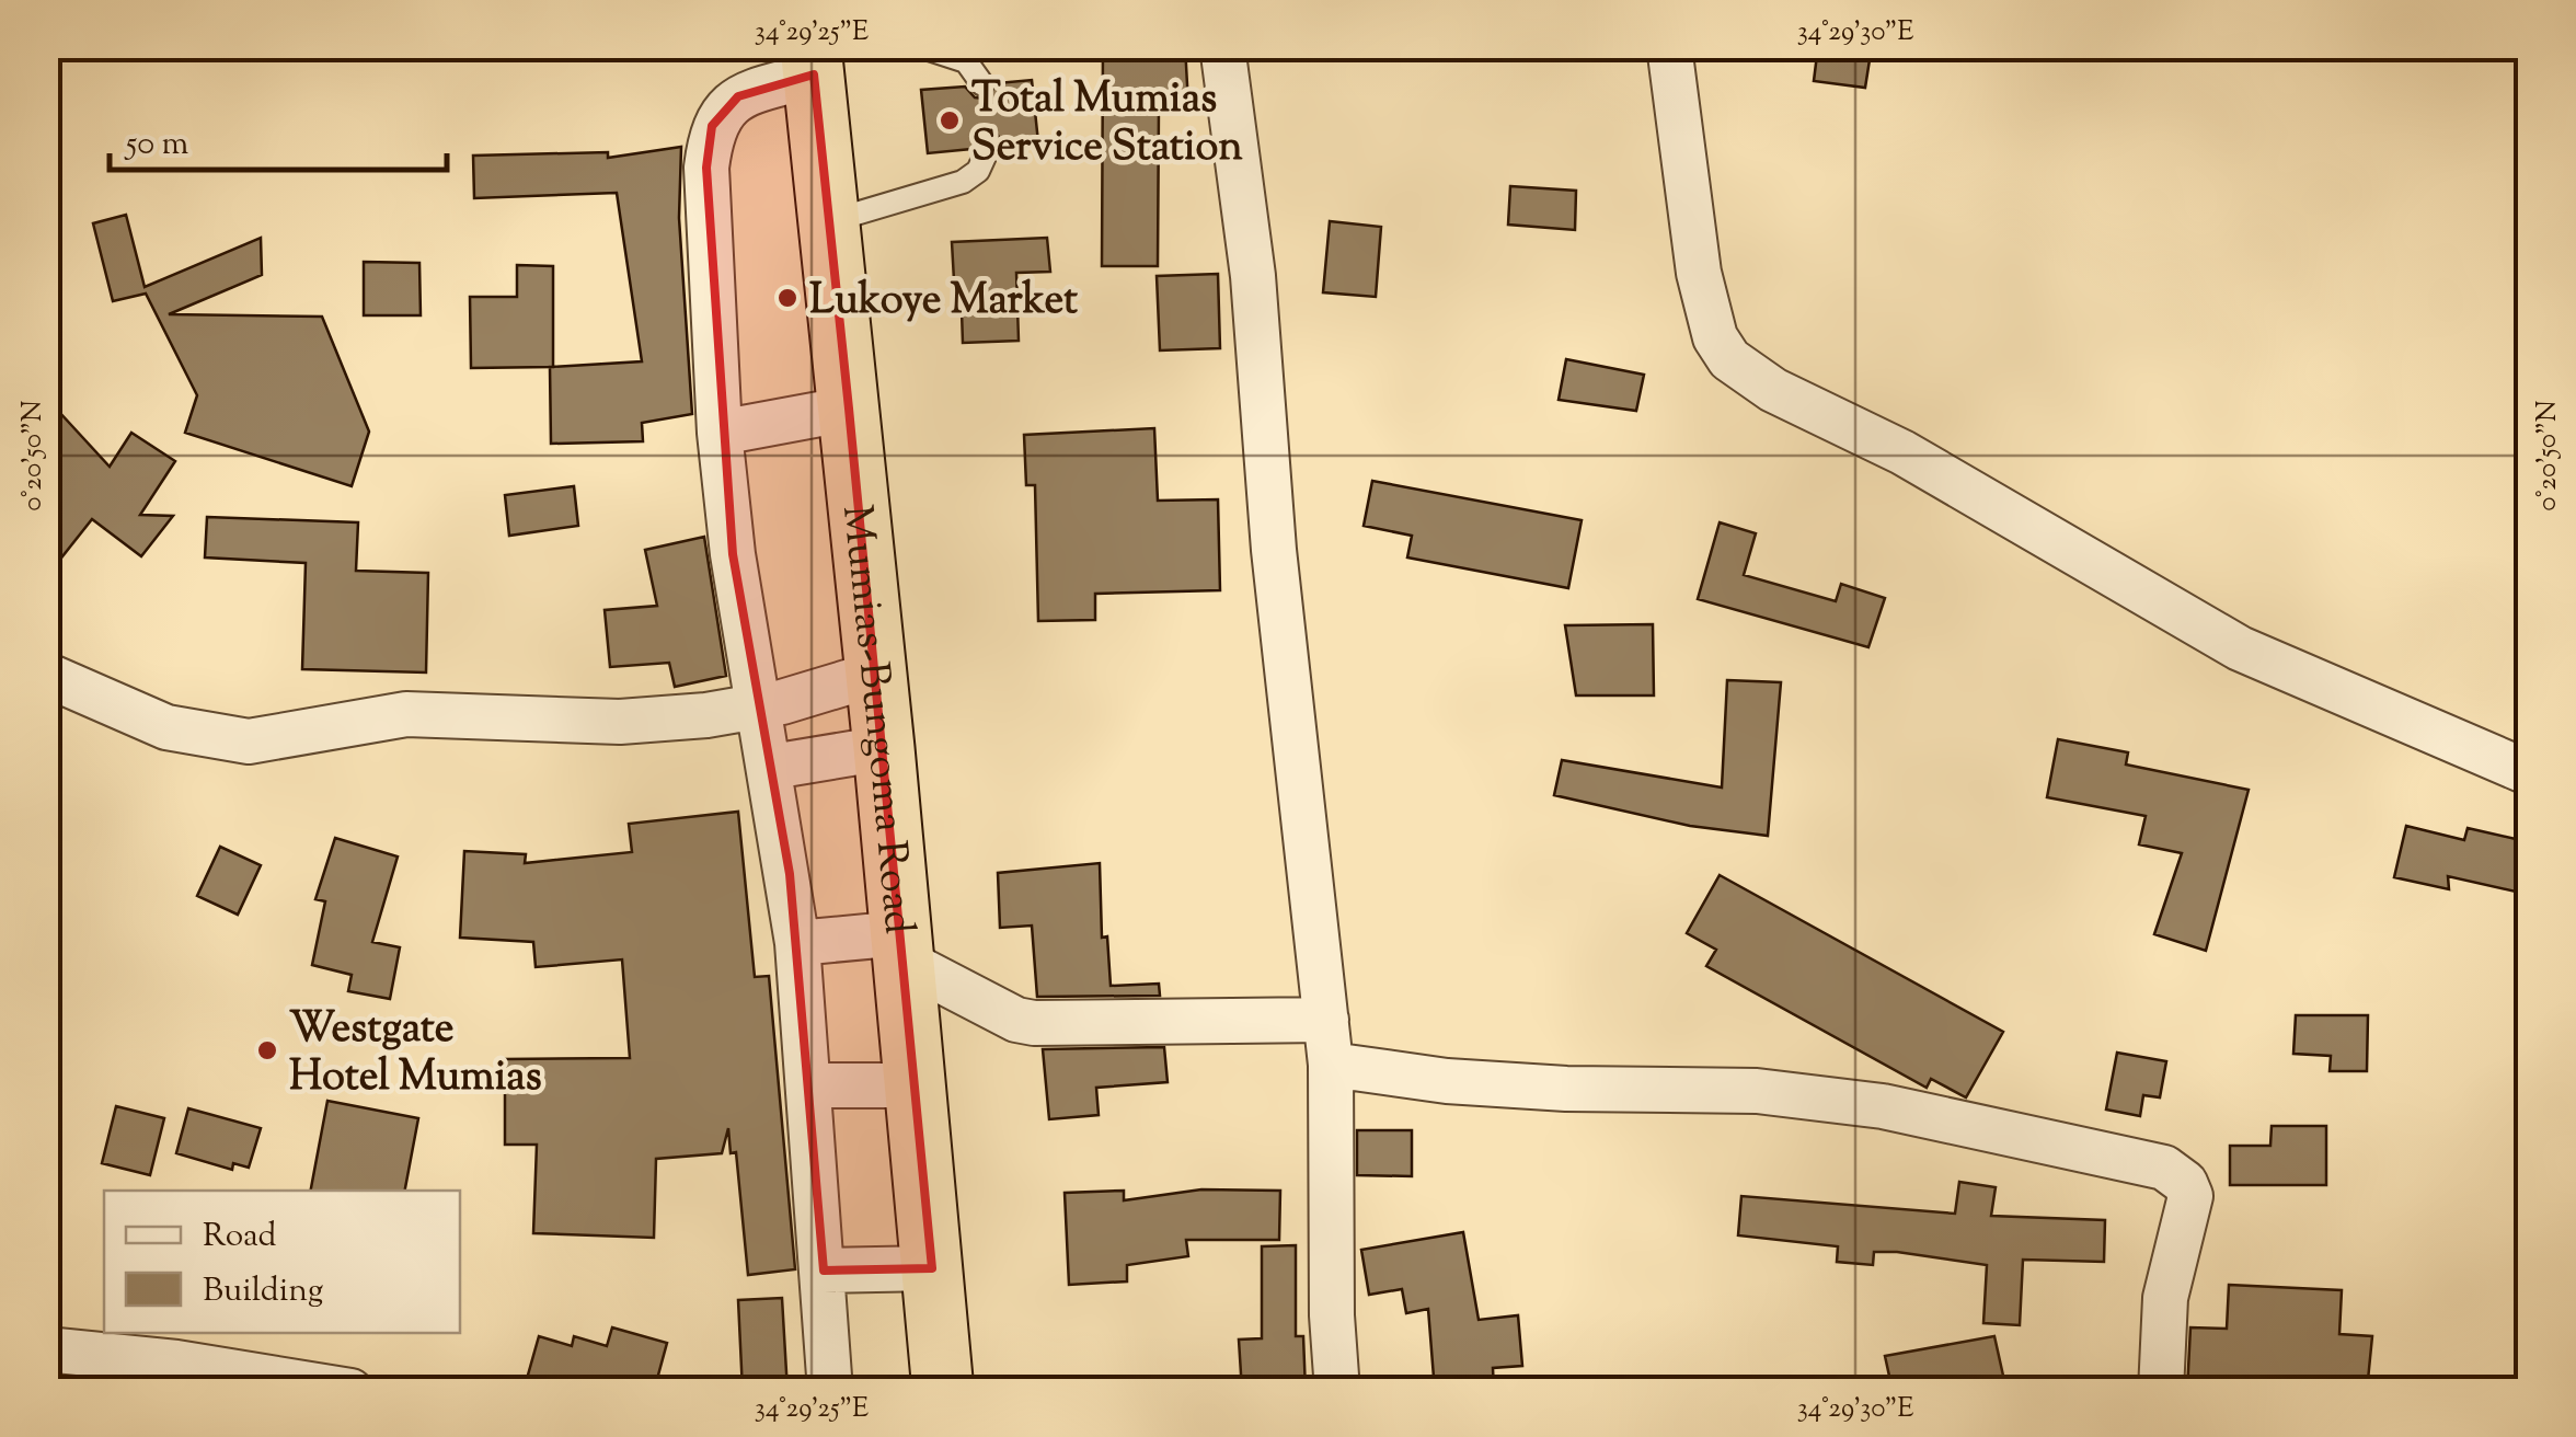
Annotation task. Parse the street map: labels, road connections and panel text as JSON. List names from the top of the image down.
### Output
{
  "streets": {
    "highway": ["Mumias-Bungoma Road"]
  },
  "places": ["Total Mumias Service Station", "Lukoye Market", "Westgate Hotel Mumias"],
  "legend": ["Road", "Building"],
  "scale_bar": "50 m",
  "coordinates": ["34°29'25\"E", "34°29'30\"E", "0°20'50\"N"]
}
